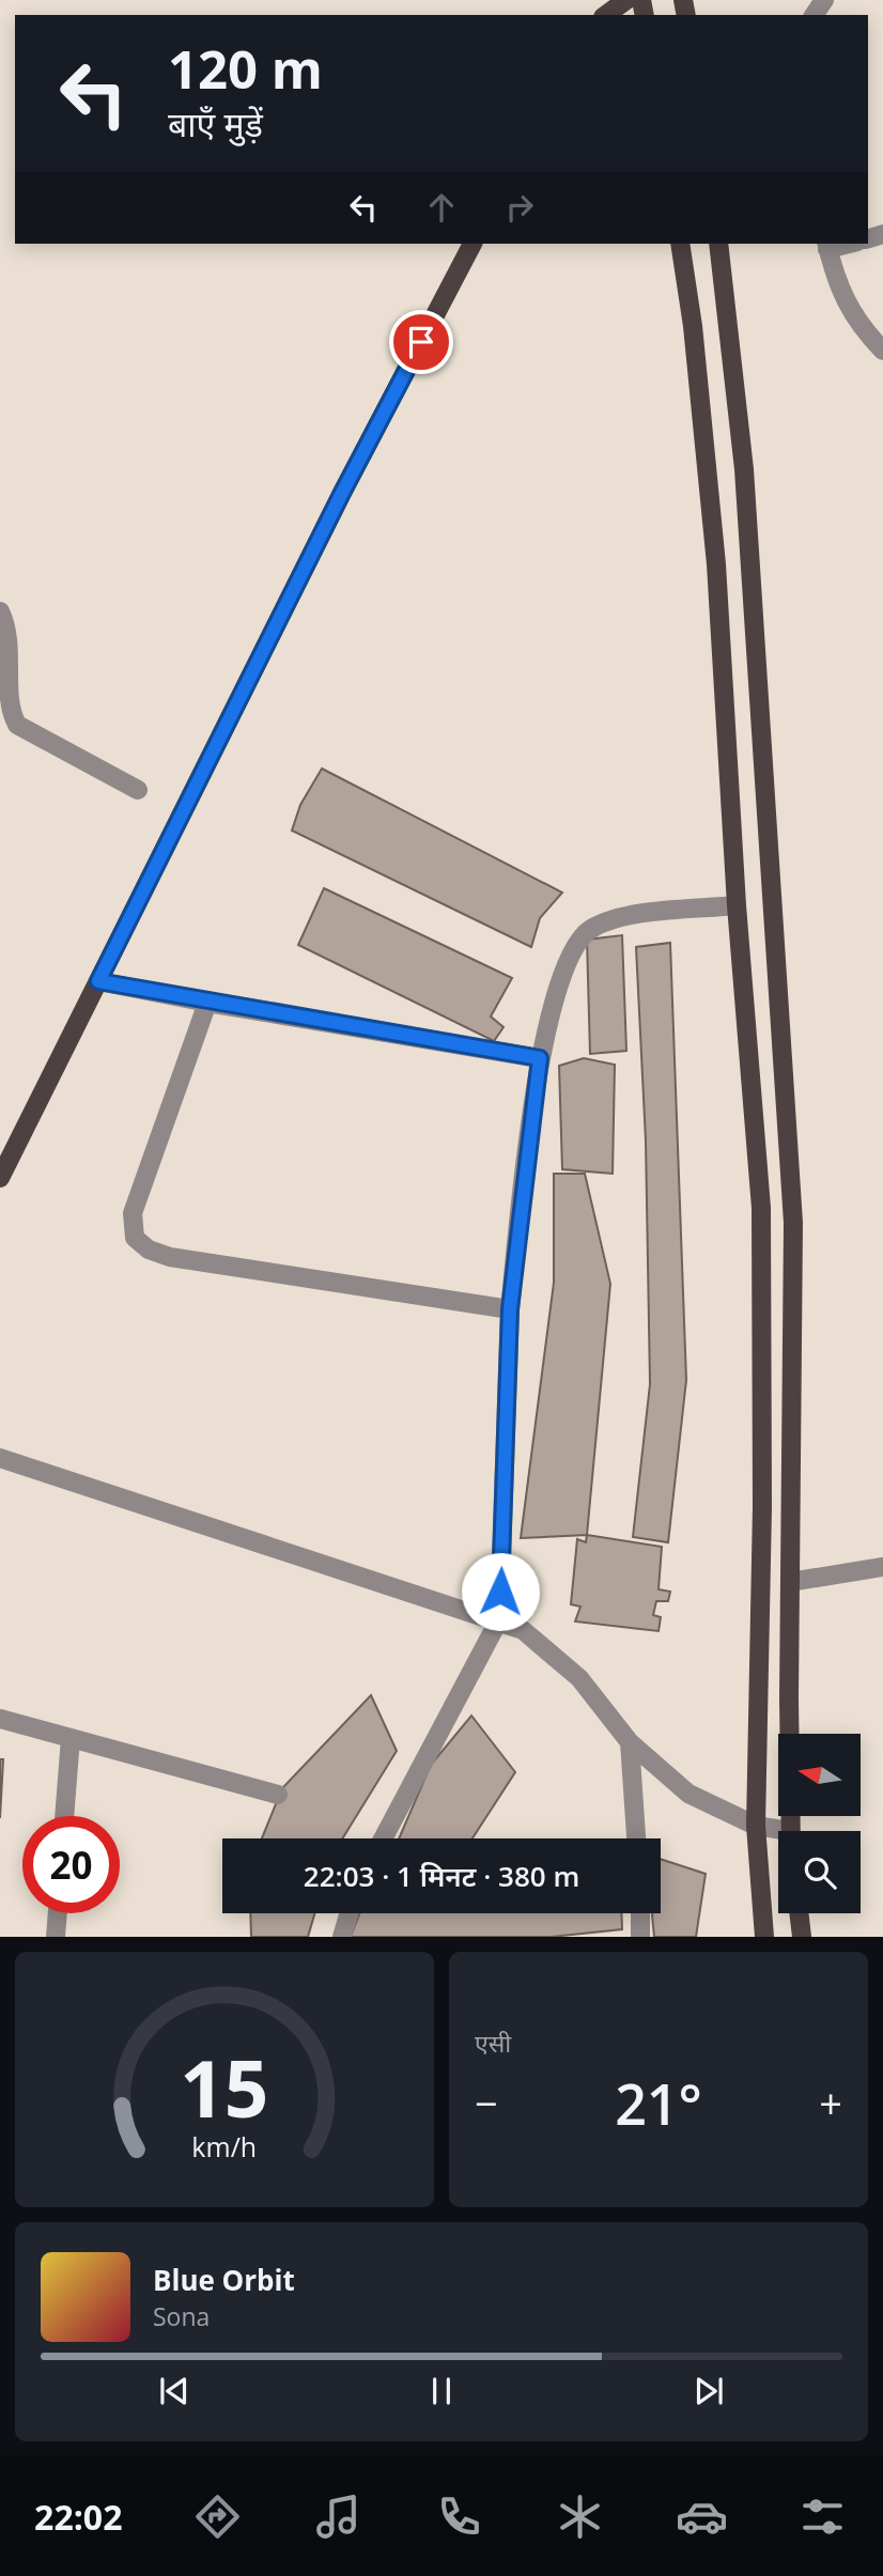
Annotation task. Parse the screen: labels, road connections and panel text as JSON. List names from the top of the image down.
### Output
{
  "north": "left",
  "page": {
    "turn": ["120 m", "बाएँ मुड़ें"],
    "limit": "20",
    "trip": "22:03 · 1 मिनट · 380 m",
    "tile": "एसी",
    "heat": ["−", "21°", "+"],
    "song": ["Blue Orbit", "Sona"],
    "tabs": "22:02",
    "gauge": ["15", "km/h"]
  }
}
